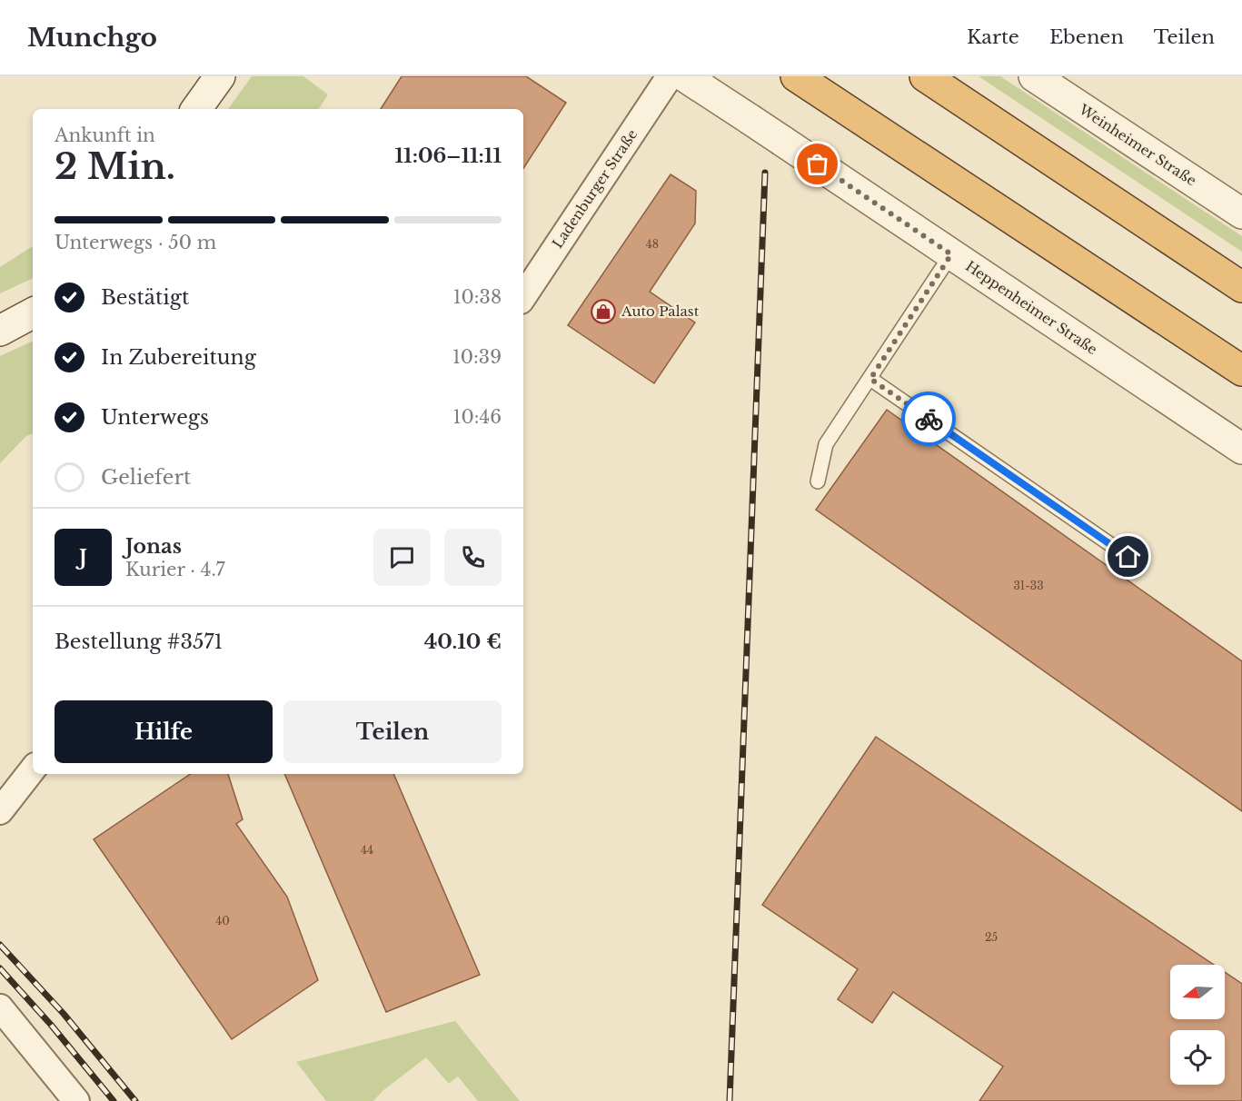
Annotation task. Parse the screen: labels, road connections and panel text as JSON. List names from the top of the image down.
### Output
{
  "streets": {
    "street": ["Weinheimer Straße", "Ladenburger Straße", "Heppenheimer Straße"]
  },
  "places": {
    "shop": ["Auto Palast"]
  },
  "house_numbers": [
    "48",
    "31-33",
    "44",
    "40",
    "25"
  ],
  "north": "left",
  "page": {
    "header": "Munchgo",
    "nav": ["Karte", "Ebenen", "Teilen"],
    "heading": ["2 Min.", "Ankunft in", "11:06–11:11"],
    "panel": [
      "Jonas",
      "Kurier · 4.7",
      "Bestellung #3571",
      "40.10 €"
    ],
    "bar": "Unterwegs · 50 m",
    "list": [
      ["Bestätigt", "10:38"],
      ["In Zubereitung", "10:39"],
      ["Unterwegs", "10:46"],
      "Geliefert"
    ],
    "round": "J",
    "buttons": ["Hilfe", "Teilen"]
  }
}
